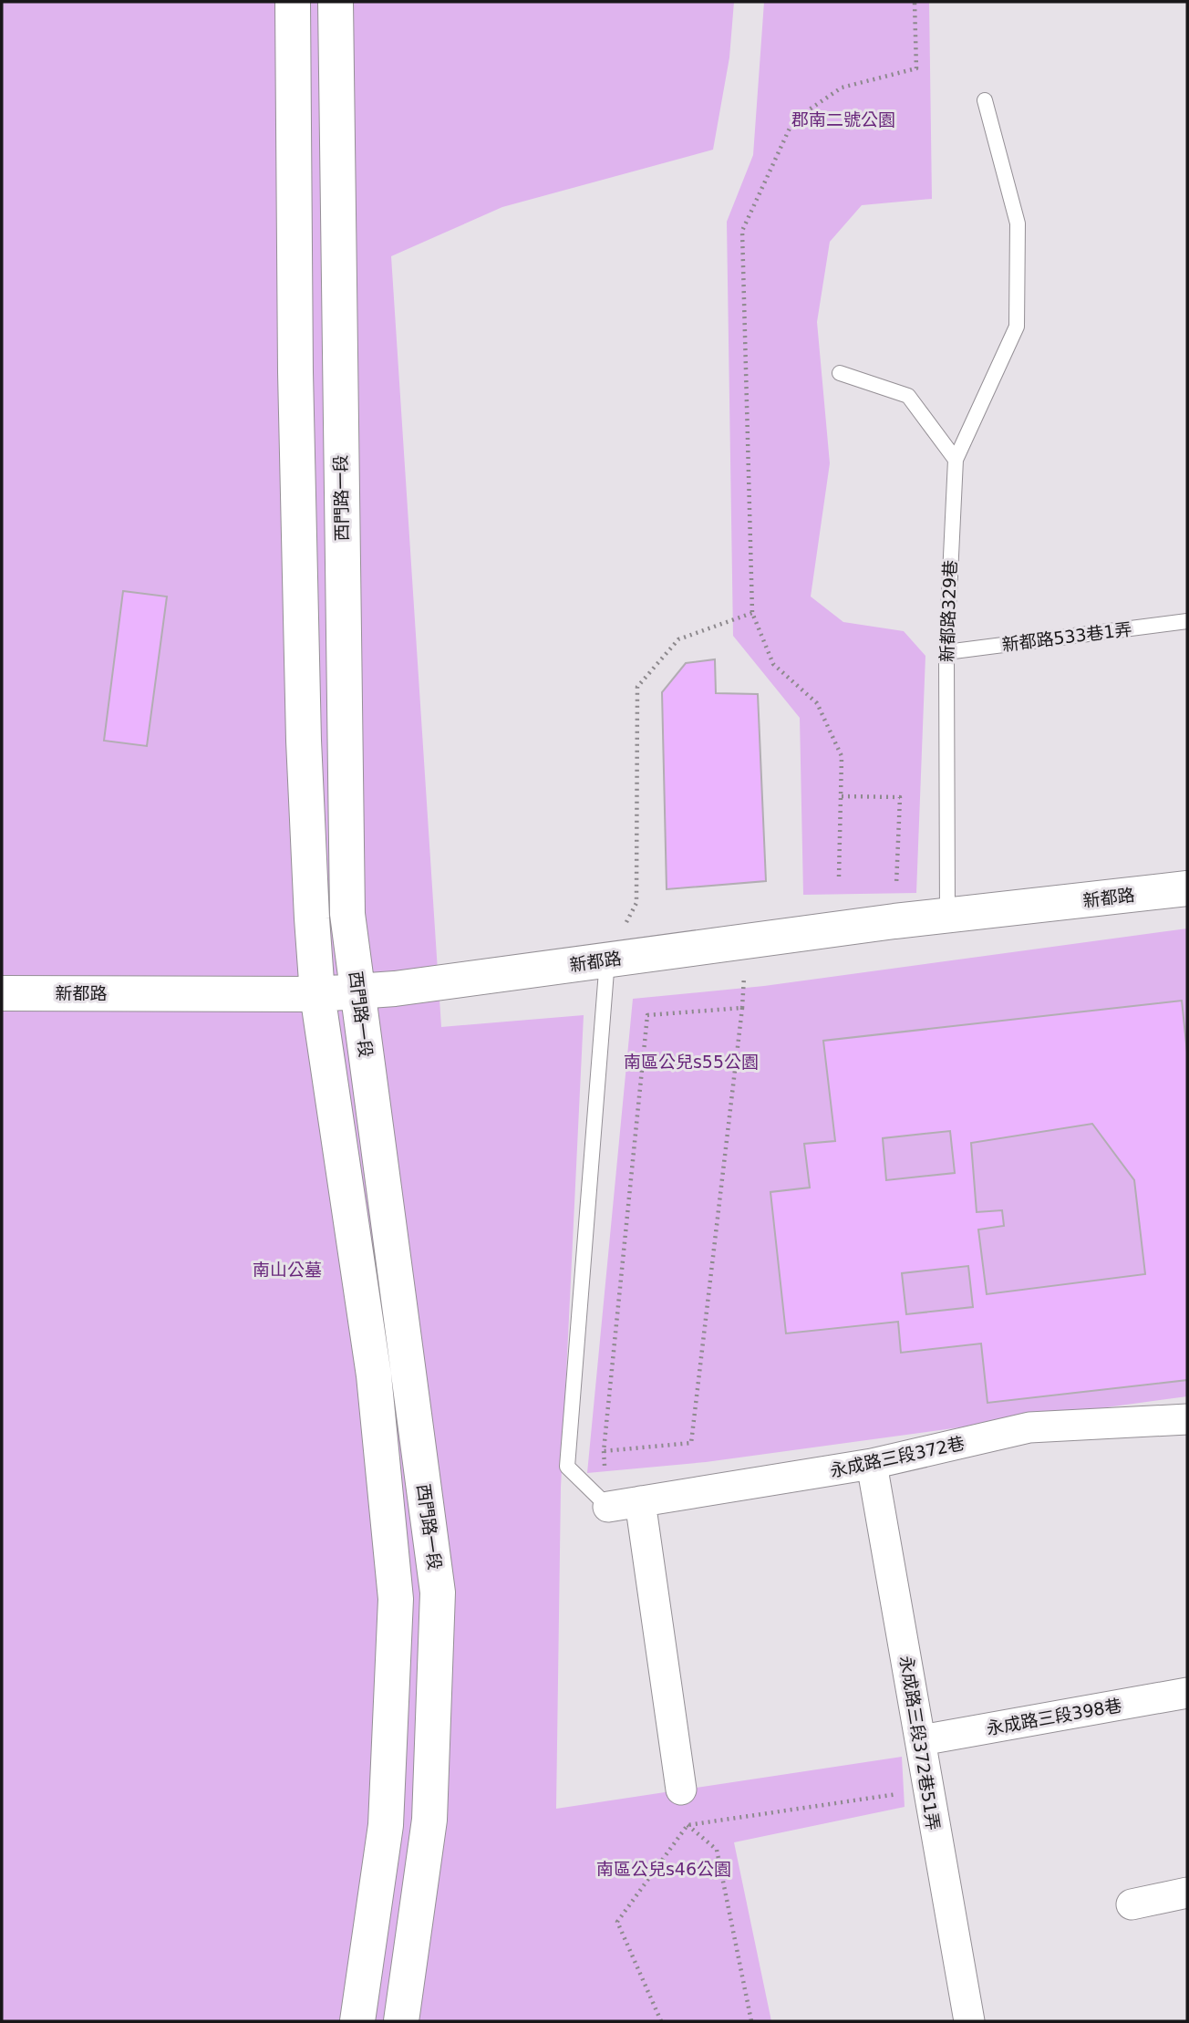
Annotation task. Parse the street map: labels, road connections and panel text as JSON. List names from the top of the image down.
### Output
{
  "streets": {
    "street": [
      "西門路一段",
      "新都路",
      "永成路三段372巷",
      "永成路三段398巷",
      "永成路三段372巷51弄"
    ],
    "lane": ["新都路329巷", "新都路533巷1弄"]
  },
  "crossings": [
    ["西門路一段", "新都路"],
    ["新都路329巷", "新都路533巷1弄"],
    ["新都路329巷", "新都路"],
    ["永成路三段372巷", "永成路三段372巷51弄"],
    ["永成路三段398巷", "永成路三段372巷51弄"]
  ],
  "parks": [
    "郡南二號公園",
    "南區公兒s55公園",
    "南山公墓",
    "南區公兒s46公園"
  ]
}
